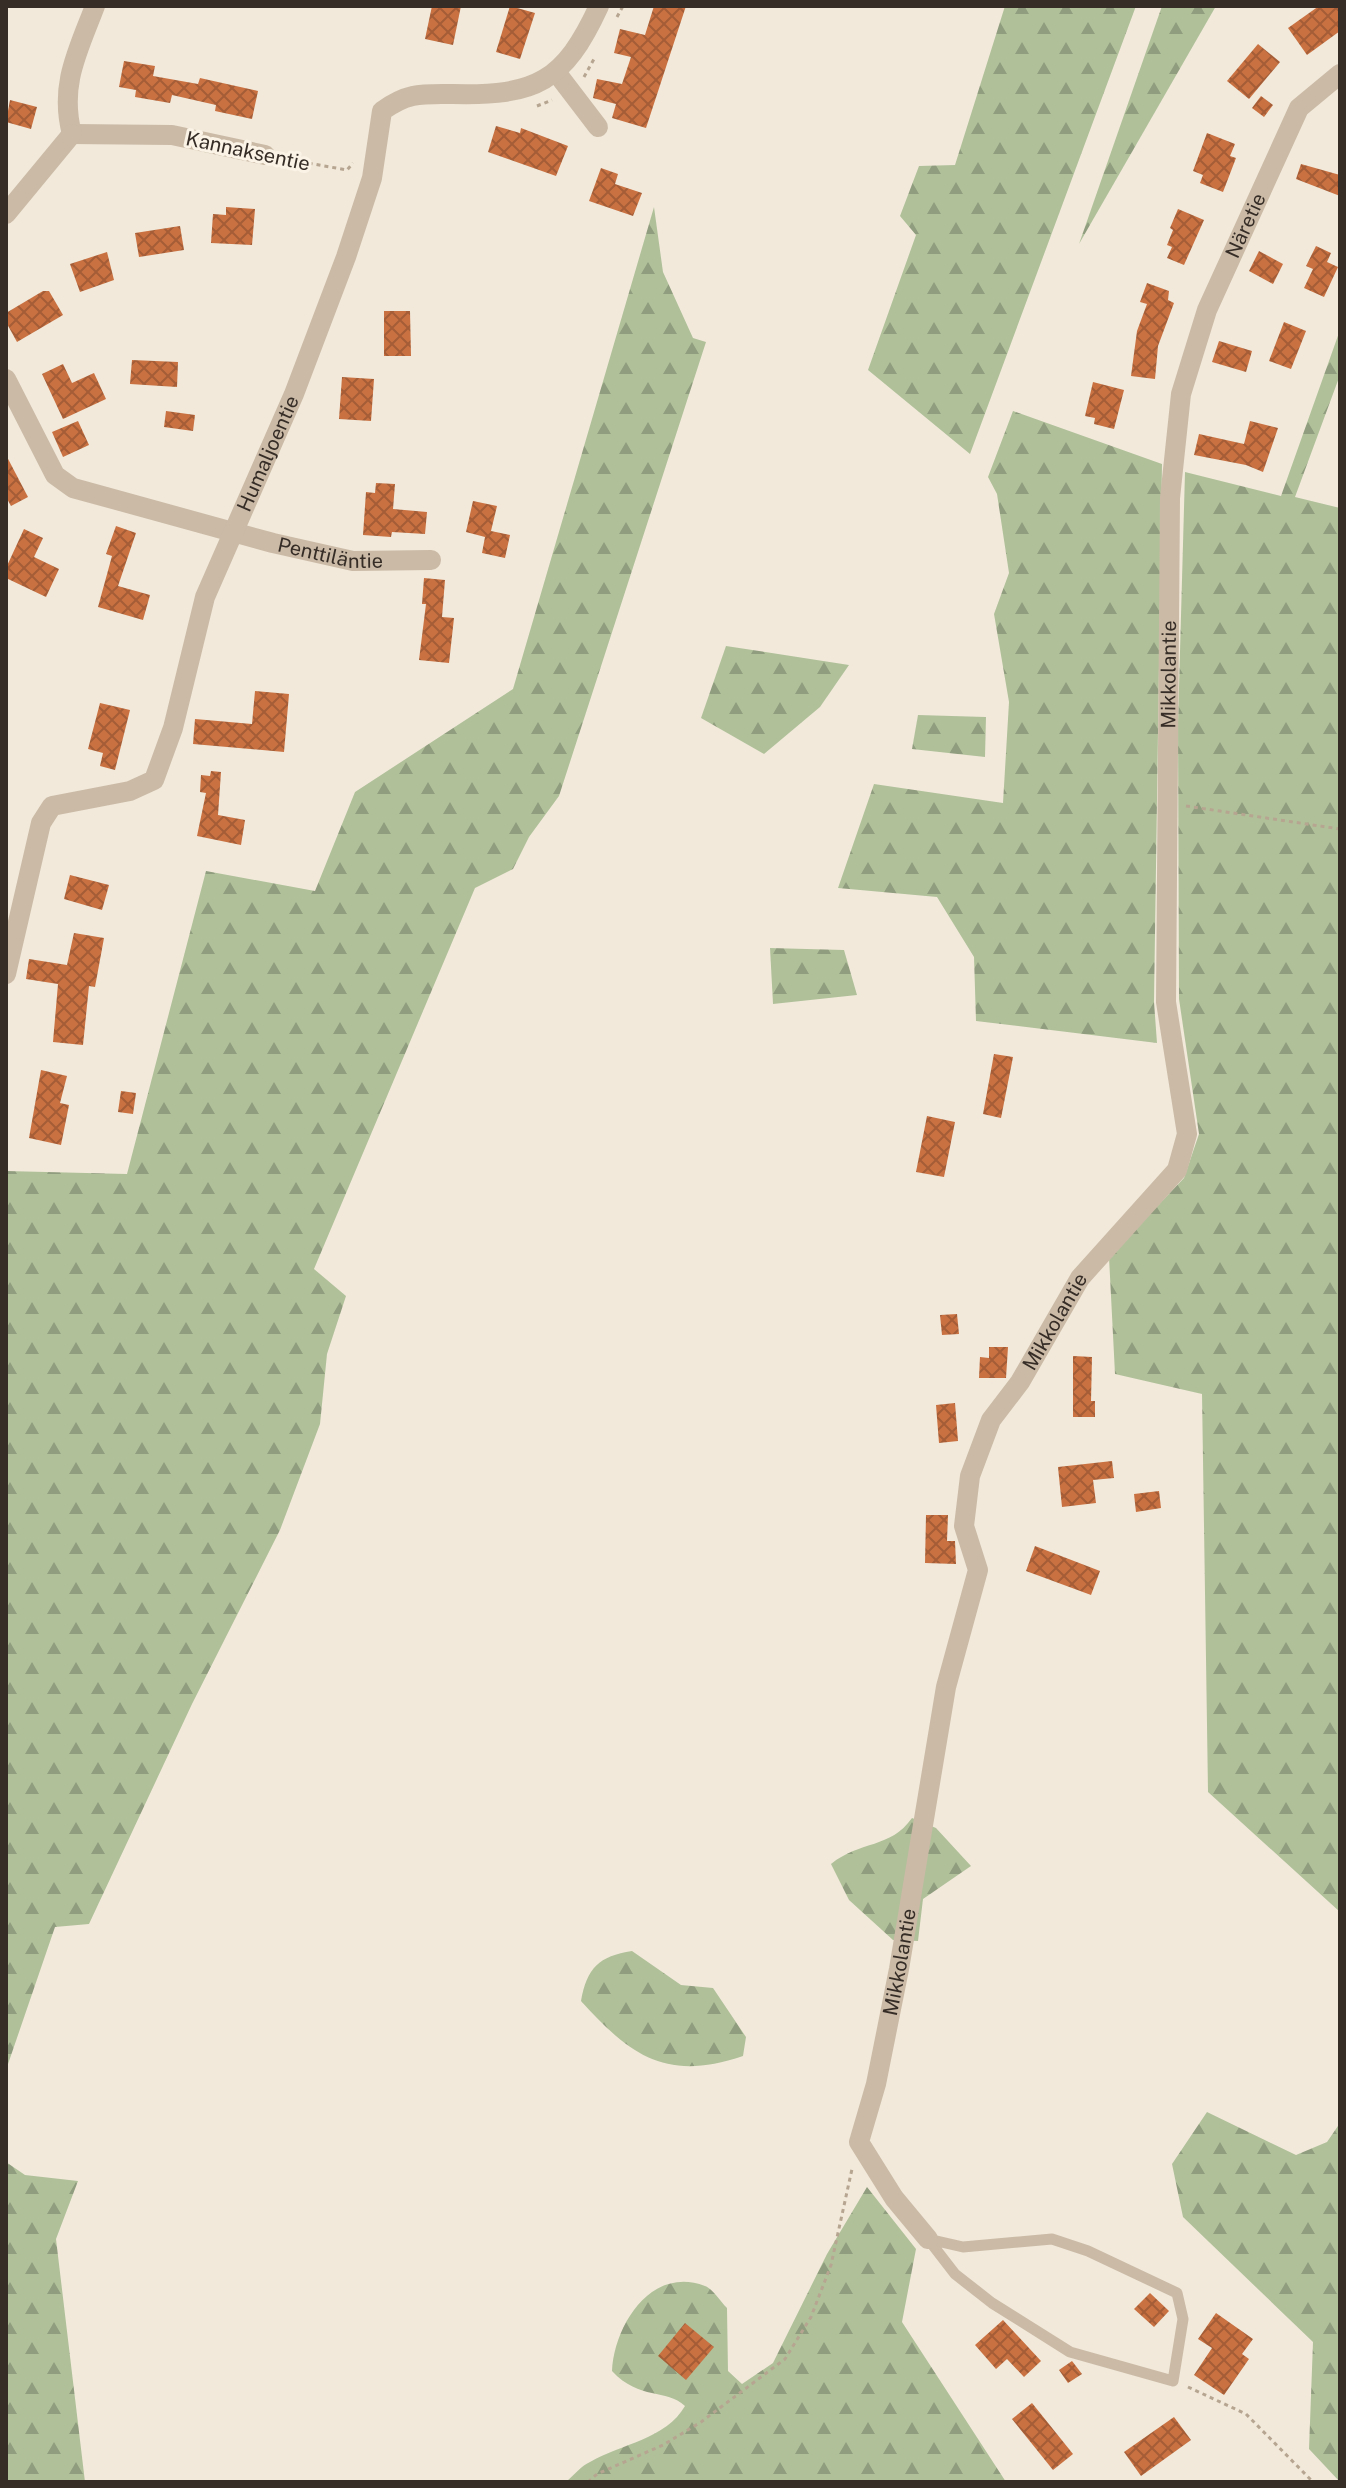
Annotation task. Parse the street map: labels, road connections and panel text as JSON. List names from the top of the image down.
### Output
{
  "streets": {
    "street": [
      "Kannaksentie",
      "Näretie",
      "Humaljoentie",
      "Penttiläntie",
      "Mikkolantie"
    ]
  },
  "crossings": [
    ["Näretie", "Mikkolantie"],
    ["Humaljoentie", "Penttiläntie"]
  ]
}
